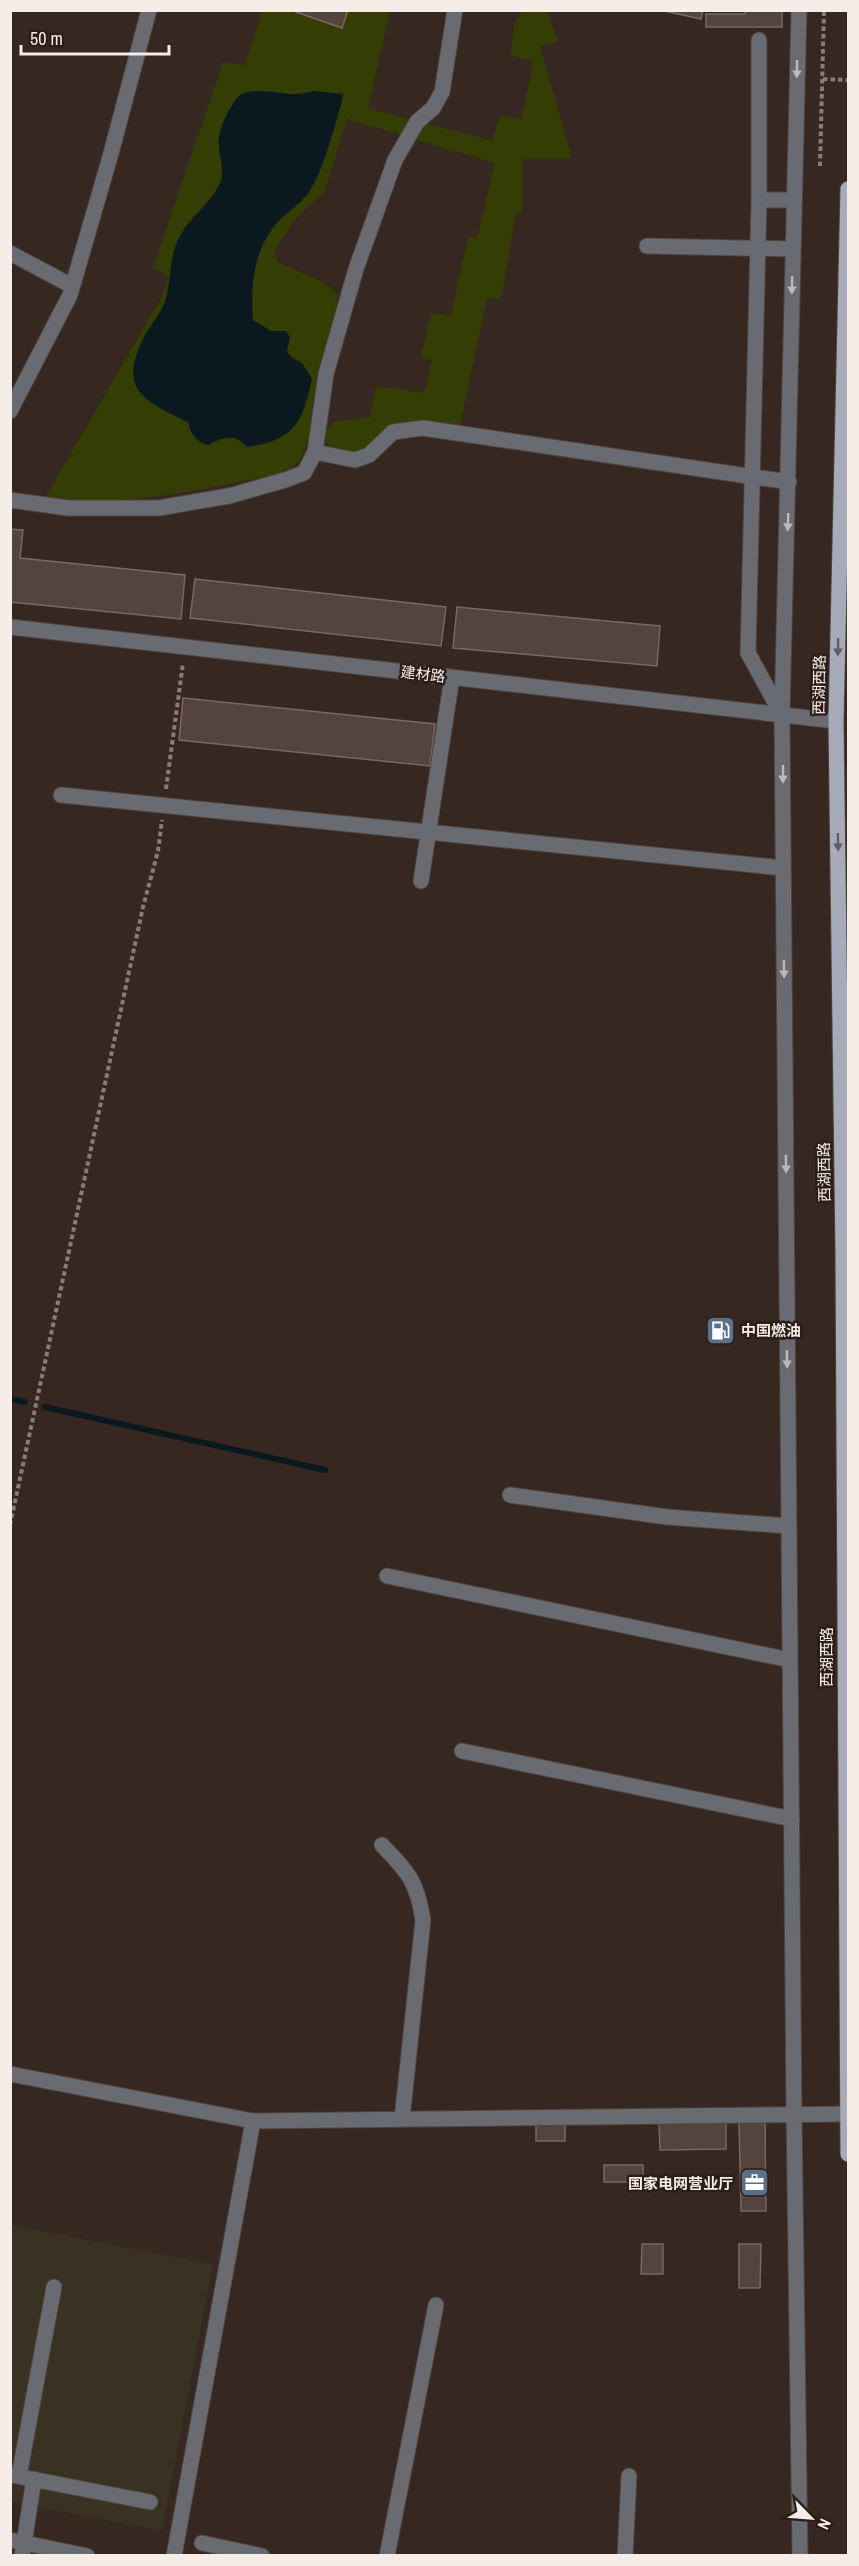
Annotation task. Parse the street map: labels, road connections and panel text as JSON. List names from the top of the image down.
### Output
{
  "streets": {
    "main road": ["西湖西路"],
    "street": ["建材路"]
  },
  "crossings": [
    ["建材路", "西湖西路"]
  ],
  "one_way": ["西湖西路"],
  "places": {
    "fuel station": ["中国燃油"],
    "office": ["国家电网营业厅"]
  },
  "scale_bar": "50 m",
  "north": "bottom right"
}
